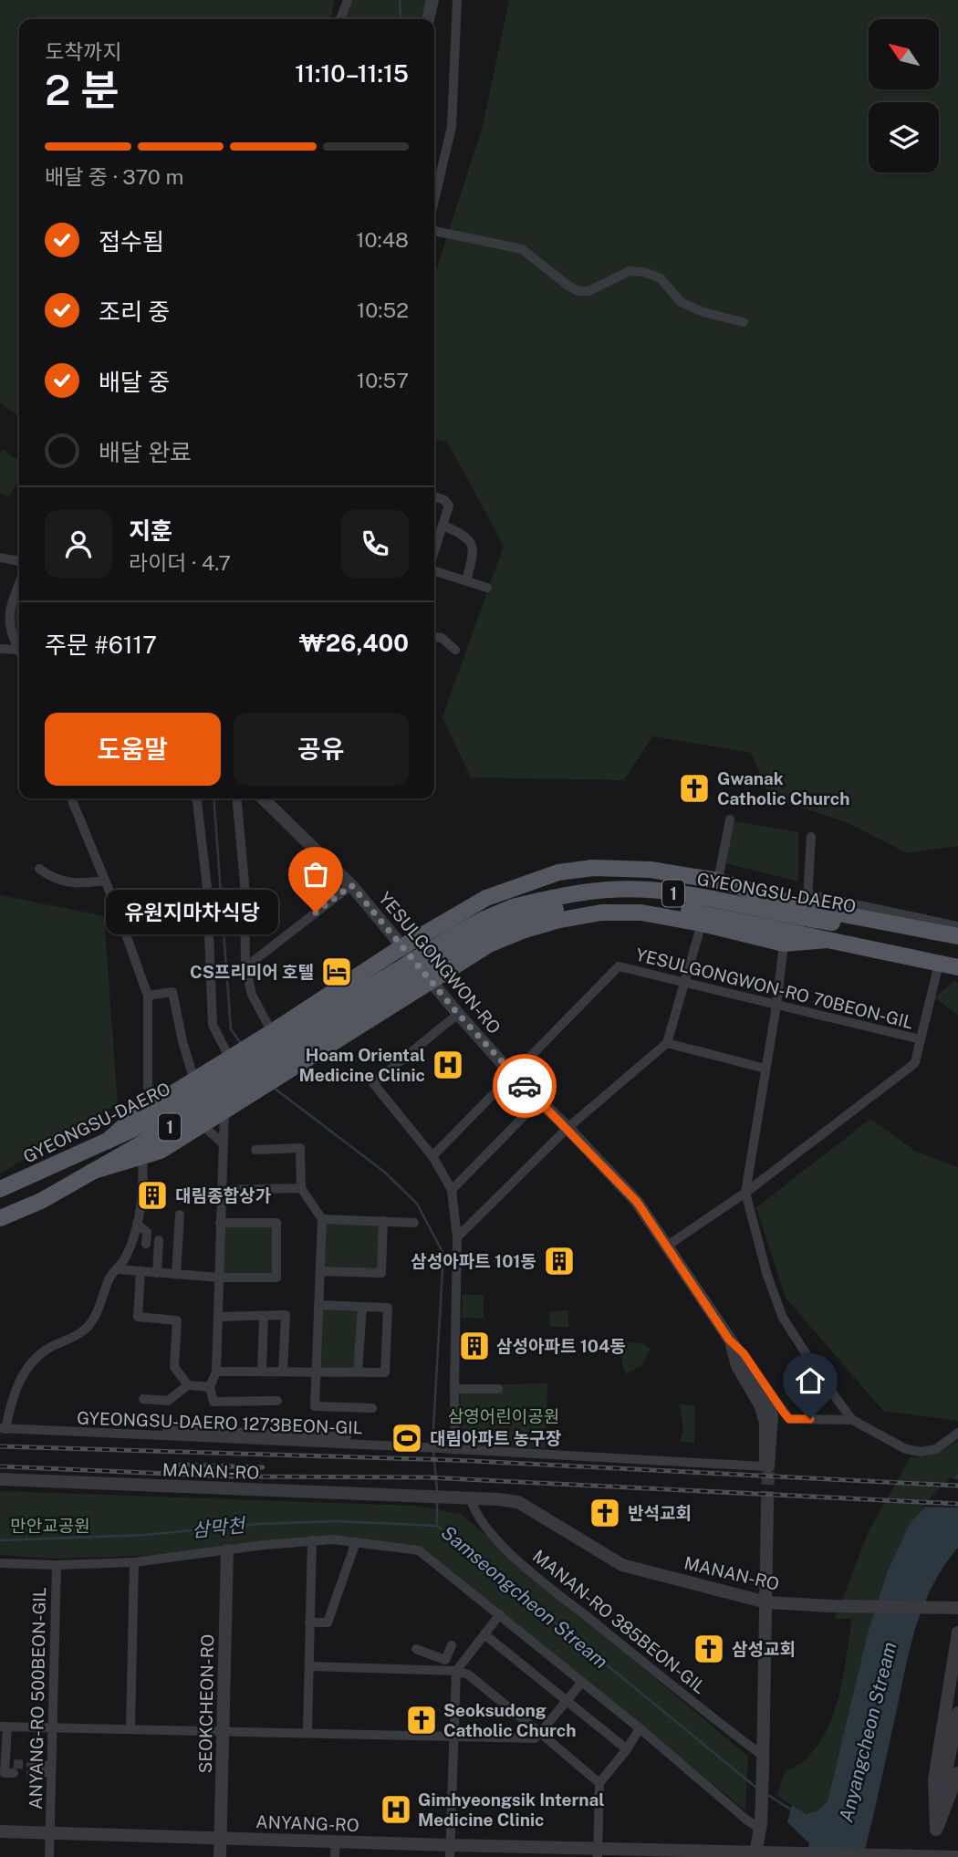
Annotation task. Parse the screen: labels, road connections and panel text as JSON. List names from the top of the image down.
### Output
{
  "streets": {
    "main road": ["GYEONGSU-DAERO", "1"],
    "street": [
      "YESULGONGWON-RO",
      "YESULGONGWON-RO 70BEON-GIL",
      "GYEONGSU-DAERO 1273BEON-GIL",
      "MANAN-RO",
      "MANAN-RO 385BEON-GIL",
      "ANYANG-RO 500BEON-GIL",
      "SEOKCHEON-RO",
      "ANYANG-RO"
    ]
  },
  "crossings": [
    ["GYEONGSU-DAERO", "1"],
    ["YESULGONGWON-RO", "YESULGONGWON-RO 70BEON-GIL"],
    ["YESULGONGWON-RO", "GYEONGSU-DAERO 1273BEON-GIL"],
    ["MANAN-RO", "MANAN-RO 385BEON-GIL"],
    ["ANYANG-RO 500BEON-GIL", "ANYANG-RO"],
    ["SEOKCHEON-RO", "ANYANG-RO"]
  ],
  "water": ["삼막천", "Samseongcheon Stream", "Anyangcheon Stream"],
  "parks": ["삼영어린이공원", "만안교공원"],
  "places": {
    "church": [
      "Gwanak Catholic Church",
      "반석교회",
      "삼성교회",
      "Seoksudong Catholic Church"
    ],
    "other": ["유원지마차식당"],
    "hotel": ["CS프리미어 호텔"],
    "hospital": ["Hoam Oriental Medicine Clinic", "Gimhyeongsik Internal Medicine Clinic"],
    "building": ["대림종합상가", "삼성아파트 101동", "삼성아파트 104동"],
    "sports": ["대림아파트 농구장"]
  },
  "north": "top left",
  "page": {
    "heading": ["2 분", "도착까지", "11:10–11:15"],
    "panel": [
      "지훈",
      "라이더 · 4.7",
      "주문 #6117",
      "₩26,400"
    ],
    "bar": "배달 중 · 370 m",
    "list": [
      ["접수됨", "10:48"],
      ["조리 중", "10:52"],
      ["배달 중", "10:57"],
      "배달 완료"
    ],
    "buttons": ["도움말", "공유"],
    "bubble": "유원지마차식당"
  }
}
